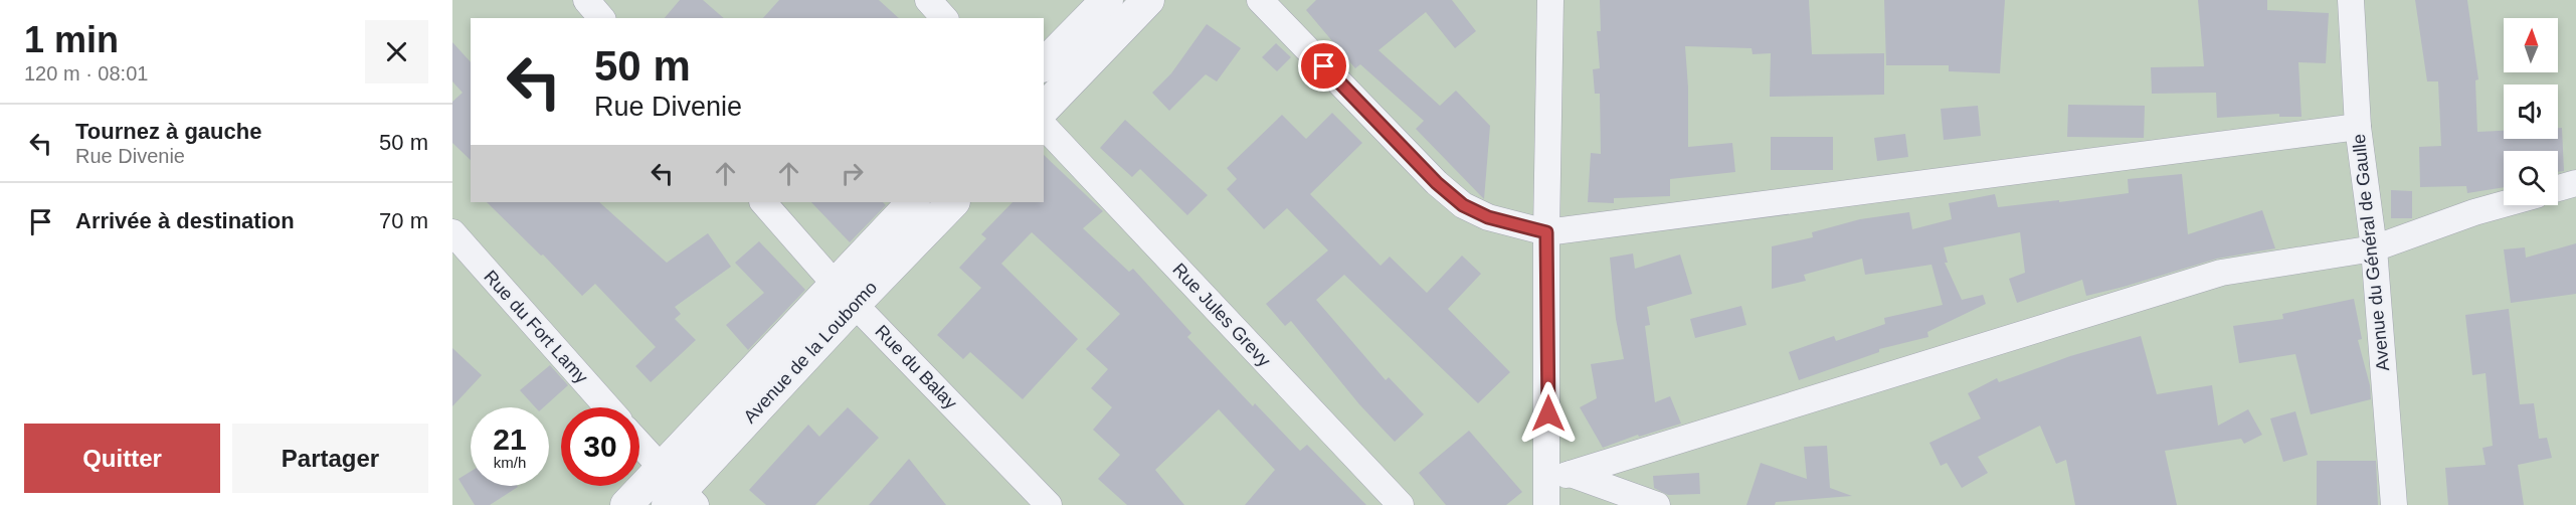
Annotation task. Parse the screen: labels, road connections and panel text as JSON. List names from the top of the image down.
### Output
{
  "streets": {
    "street": [
      "Avenue du Général de Gaulle",
      "Rue Jules Grevy",
      "Rue du Fort Lamy",
      "Avenue de la Loubomo",
      "Rue du Balay"
    ]
  },
  "crossings": [
    ["Avenue de la Loubomo", "Rue du Balay"]
  ],
  "north": "top",
  "page": {
    "heading": ["1 min", "120 m · 08:01"],
    "turn": ["50 m", "Rue Divenie"],
    "list": [
      {
        "name": "Tournez à gauche",
        "note": "Rue Divenie",
        "value": "50 m"
      },
      {
        "name": "Arrivée à destination",
        "value": "70 m"
      }
    ],
    "speed": "21 km/h",
    "limit": "30",
    "buttons": ["Quitter", "Partager"]
  }
}
